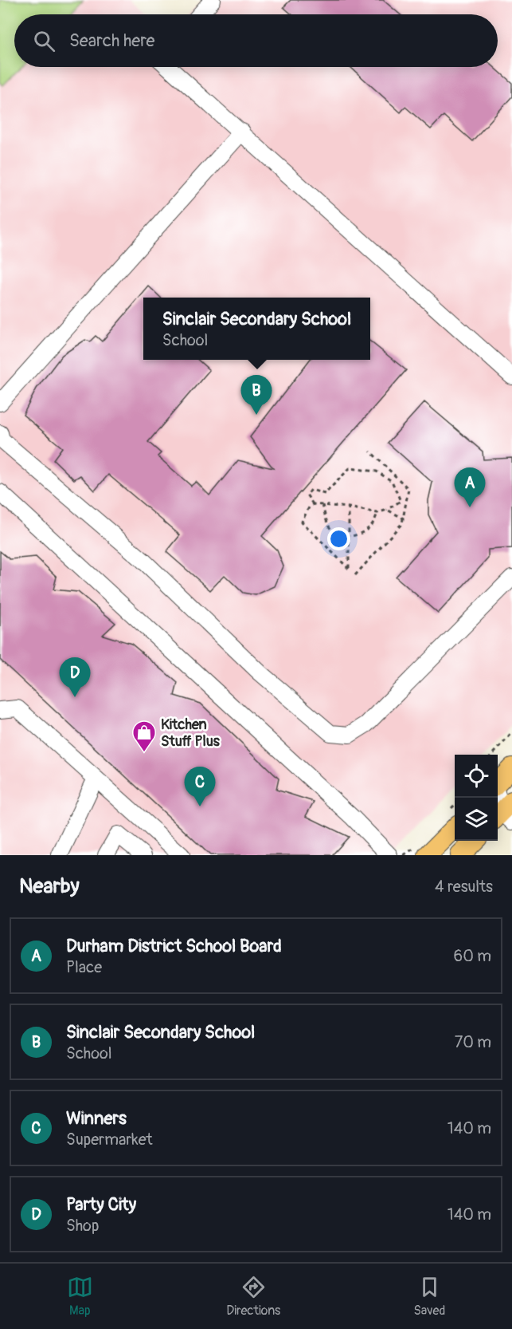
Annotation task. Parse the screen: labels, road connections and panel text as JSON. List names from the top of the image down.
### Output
{
  "places": {
    "shop": ["Kitchen Stuff Plus"]
  },
  "page": {
    "search": "Search here",
    "popup": ["Sinclair Secondary School", "School"],
    "pins": [
      "B",
      "A",
      "D",
      "C"
    ],
    "heading": ["Nearby", "4 results"],
    "list": [
      {
        "mark": "A",
        "name": "Durham District School Board",
        "note": "Place",
        "value": "60 m"
      },
      {
        "mark": "B",
        "name": "Sinclair Secondary School",
        "note": "School",
        "value": "70 m"
      },
      {
        "mark": "C",
        "name": "Winners",
        "note": "Supermarket",
        "value": "140 m"
      },
      {
        "mark": "D",
        "name": "Party City",
        "note": "Shop",
        "value": "140 m"
      }
    ],
    "nav": ["Map", "Directions", "Saved"]
  }
}
